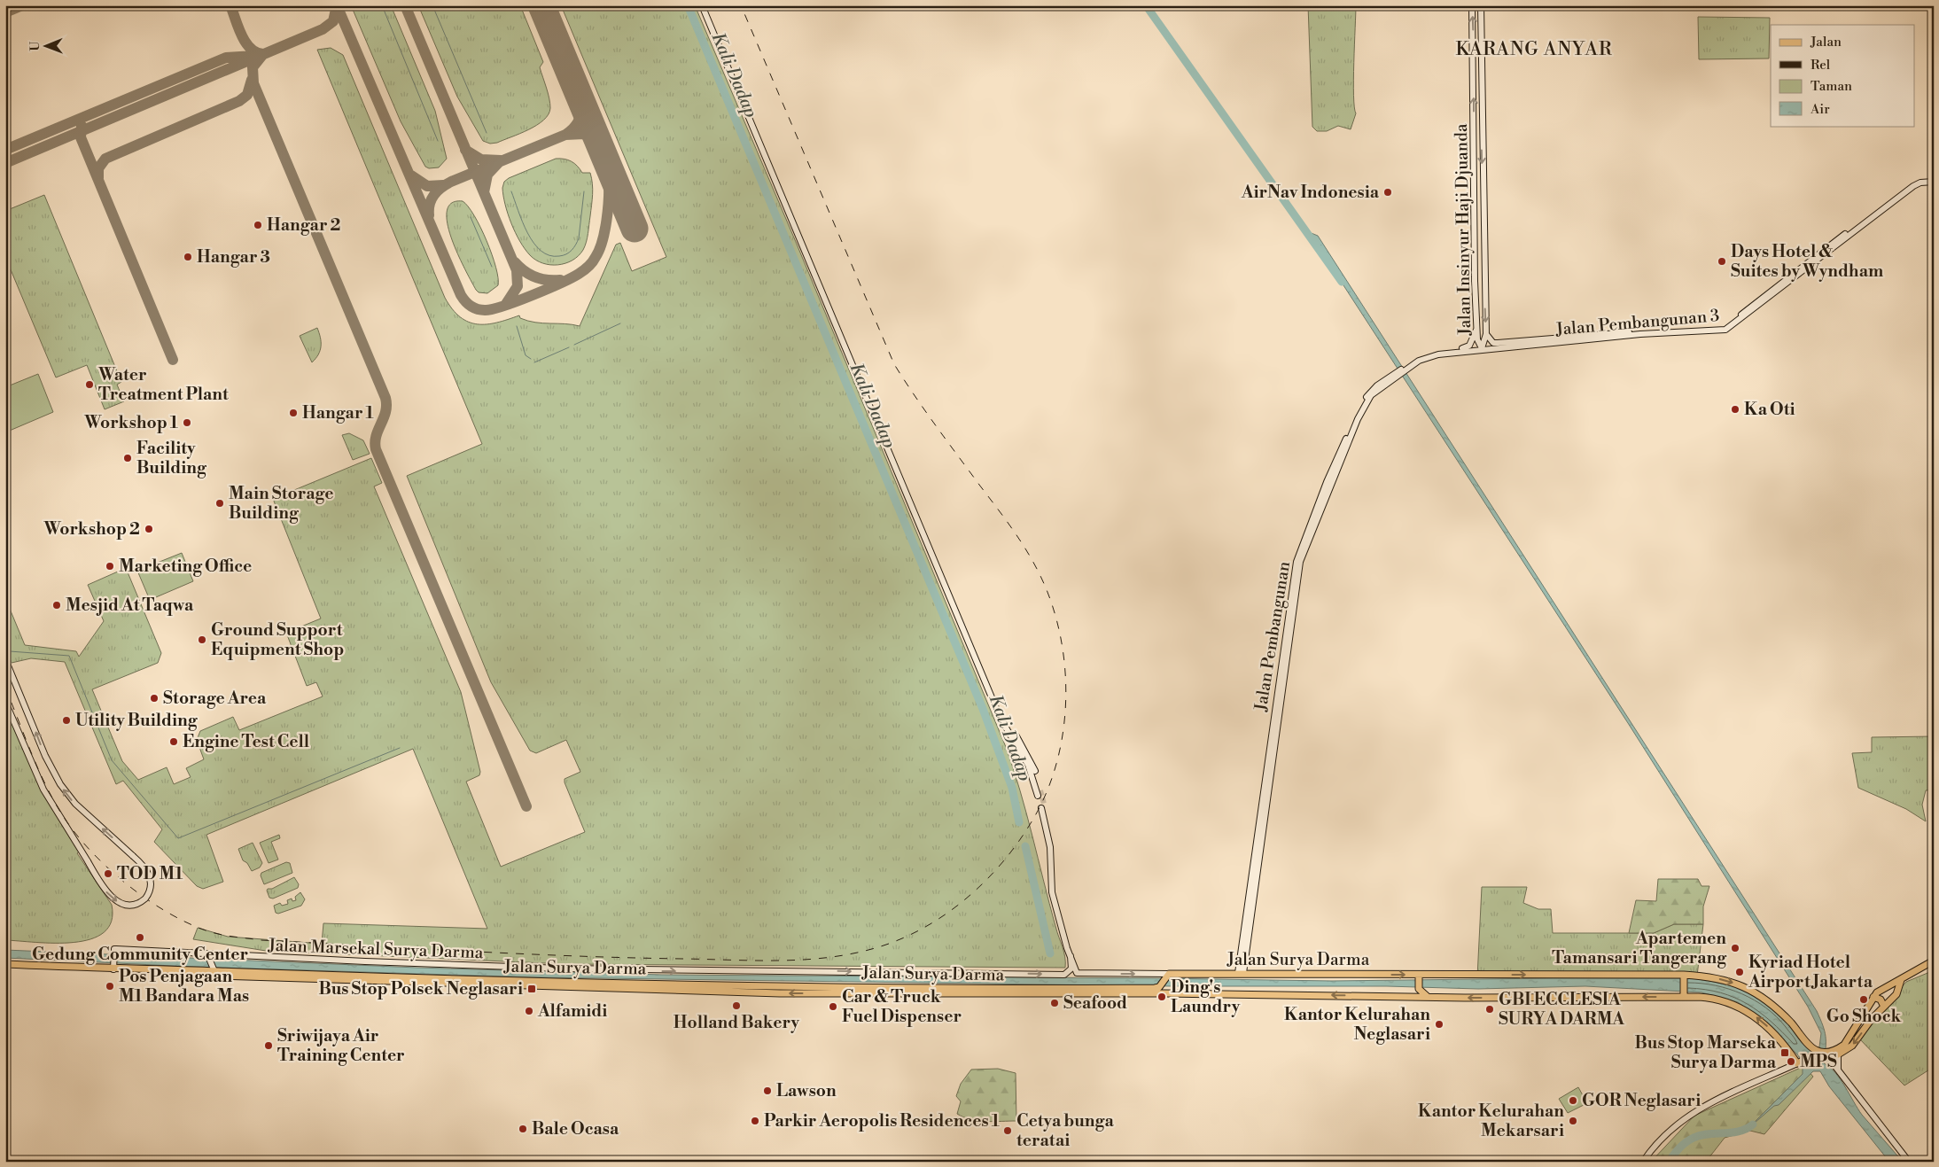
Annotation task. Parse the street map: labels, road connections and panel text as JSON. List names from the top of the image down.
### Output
{
  "streets": {
    "main road": ["Jalan Surya Darma"],
    "street": [
      "Jalan Insinyur Haji Djuanda",
      "Jalan Pembangunan 3",
      "Jalan Pembangunan",
      "Jalan Marsekal Surya Darma"
    ]
  },
  "crossings": [
    ["Jalan Insinyur Haji Djuanda", "Jalan Pembangunan 3"],
    ["Jalan Insinyur Haji Djuanda", "Jalan Pembangunan"],
    ["Jalan Pembangunan 3", "Jalan Pembangunan"],
    ["Jalan Pembangunan", "Jalan Surya Darma"],
    ["Jalan Marsekal Surya Darma", "Jalan Surya Darma"]
  ],
  "one_way": ["Jalan Marsekal Surya Darma"],
  "districts": ["KARANG ANYAR"],
  "water": ["Kali Dadap"],
  "places": {
    "other": [
      "AirNav Indonesia",
      "Hangar 2",
      "Hangar 3",
      "Days Hotel & Suites by Wyndham",
      "Water Treatment Plant",
      "Ka Oti",
      "Hangar 1",
      "Workshop 1",
      "Facility Building",
      "Main Storage Building",
      "Workshop 2",
      "Marketing Office",
      "Mesjid At Taqwa",
      "Ground Support Equipment Shop",
      "Storage Area",
      "Utility Building",
      "Engine Test Cell",
      "TOD M1",
      "Gedung Community Center",
      "Apartemen Tamansari Tangerang",
      "Kyriad Hotel Airport Jakarta",
      "Pos Penjagaan M1 Bandara Mas",
      "Ding's Laundry",
      "Go Shock",
      "Seafood",
      "Holland Bakery",
      "Car & Truck Fuel Dispenser",
      "GBI ECCLESIA SURYA DARMA",
      "Alfamidi",
      "Kantor Kelurahan Neglasari",
      "Sriwijaya Air Training Center",
      "MPS",
      "Lawson",
      "GOR Neglasari",
      "Parkir Aeropolis Residences 1",
      "Kantor Kelurahan Mekarsari",
      "Bale Ocasa",
      "Cetya bunga teratai"
    ],
    "transit": ["Bus Stop Polsek Neglasari", "Bus Stop Marseka Surya Darma"]
  },
  "legend": [
    "Jalan",
    "Rel",
    "Taman",
    "Air"
  ],
  "north": "left"
}
